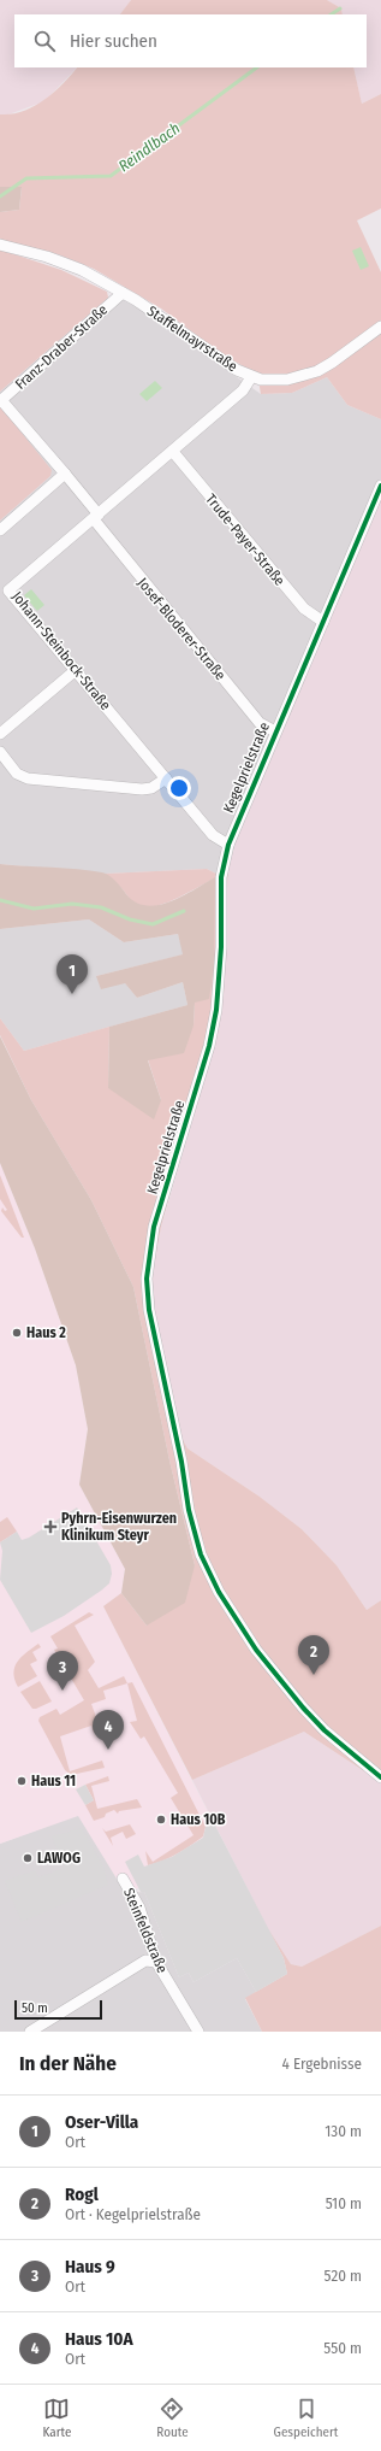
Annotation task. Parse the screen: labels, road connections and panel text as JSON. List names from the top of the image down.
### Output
{
  "streets": {
    "street": [
      "Staffelmayrstraße",
      "Franz-Draber-Straße",
      "Trude-Payer-Straße",
      "Josef-Bloderer-Straße",
      "Johann-Steinbock-Straße",
      "Kegelprielstraße",
      "Steinfeldstraße"
    ]
  },
  "crossings": [
    ["Staffelmayrstraße", "Franz-Draber-Straße"],
    ["Staffelmayrstraße", "Johann-Steinbock-Straße"],
    ["Franz-Draber-Straße", "Josef-Bloderer-Straße"],
    ["Trude-Payer-Straße", "Johann-Steinbock-Straße"],
    ["Trude-Payer-Straße", "Kegelprielstraße"],
    ["Josef-Bloderer-Straße", "Johann-Steinbock-Straße"],
    ["Josef-Bloderer-Straße", "Kegelprielstraße"],
    ["Johann-Steinbock-Straße", "Kegelprielstraße"]
  ],
  "water": ["Reindlbach"],
  "places": {
    "other": [
      "Haus 2",
      "Haus 11",
      "Haus 10B",
      "LAWOG"
    ],
    "health": ["Pyhrn-Eisenwurzen Klinikum Steyr"]
  },
  "scale_bar": "50 m",
  "page": {
    "search": "Hier suchen",
    "pins": [
      "1",
      "2",
      "3",
      "4"
    ],
    "scale": "50 m",
    "heading": ["In der Nähe", "4 Ergebnisse"],
    "list": [
      {
        "mark": "1",
        "name": "Oser-Villa",
        "note": "Ort",
        "value": "130 m"
      },
      {
        "mark": "2",
        "name": "Rogl",
        "note": "Ort · Kegelprielstraße",
        "value": "510 m"
      },
      {
        "mark": "3",
        "name": "Haus 9",
        "note": "Ort",
        "value": "520 m"
      },
      {
        "mark": "4",
        "name": "Haus 10A",
        "note": "Ort",
        "value": "550 m"
      }
    ],
    "nav": ["Karte", "Route", "Gespeichert"]
  }
}
